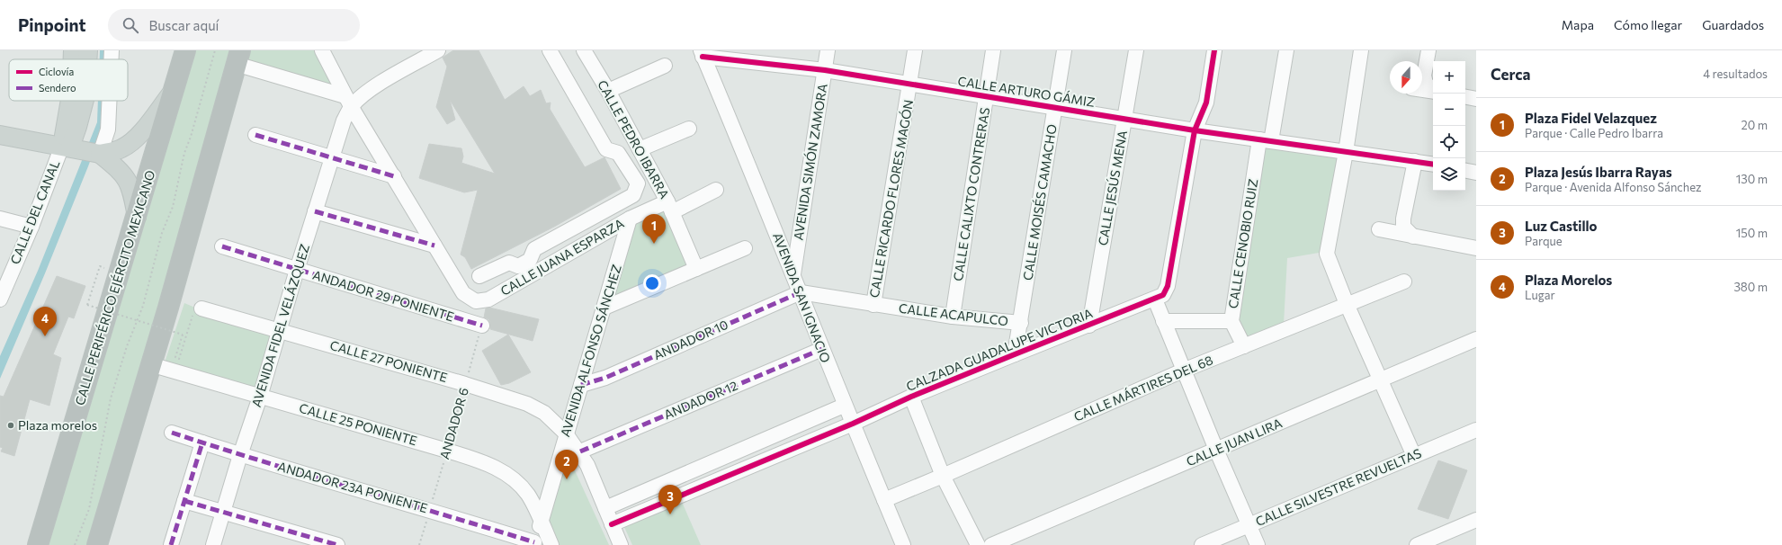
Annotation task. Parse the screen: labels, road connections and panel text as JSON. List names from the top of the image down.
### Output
{
  "streets": {
    "highway": ["CALLE PERIFÉRICO EJÉRCITO MEXICANO"],
    "street": [
      "CALLE ARTURO GÁMIZ",
      "CALLE PEDRO IBARRA",
      "AVENIDA SIMÓN ZAMORA",
      "CALLE JESÚS MENA",
      "CALLE CALIXTO CONTRERAS",
      "CALLE RICARDO FLORES MAGÓN",
      "CALLE MOISÉS CAMACHO",
      "CALLE DEL CANAL",
      "CALLE CENOBIO RUIZ",
      "CALLE JUANA ESPARZA",
      "ANDADOR 29 PONIENTE",
      "AVENIDA SAN IGNACIO",
      "CALLE ACAPULCO",
      "AVENIDA FIDEL VELÁZQUEZ",
      "ANDADOR 10",
      "CALZADA GUADALUPE VICTORIA",
      "AVENIDA ALFONSO SÁNCHEZ",
      "CALLE 27 PONIENTE",
      "CALLE MÁRTIRES DEL 68",
      "ANDADOR 12",
      "CALLE 25 PONIENTE",
      "CALLE JUAN LIRA",
      "ANDADOR 23A PONIENTE",
      "CALLE SILVESTRE REVUELTAS"
    ],
    "path": ["ANDADOR 6"]
  },
  "crossings": [
    ["CALLE ARTURO GÁMIZ", "AVENIDA SIMÓN ZAMORA"],
    ["CALLE ARTURO GÁMIZ", "CALLE JESÚS MENA"],
    ["CALLE ARTURO GÁMIZ", "CALLE CALIXTO CONTRERAS"],
    ["CALLE ARTURO GÁMIZ", "CALLE RICARDO FLORES MAGÓN"],
    ["CALLE ARTURO GÁMIZ", "CALLE MOISÉS CAMACHO"],
    ["CALLE ARTURO GÁMIZ", "CALLE CENOBIO RUIZ"],
    ["CALLE ARTURO GÁMIZ", "AVENIDA SAN IGNACIO"],
    ["CALLE PEDRO IBARRA", "CALLE JUANA ESPARZA"],
    ["AVENIDA SIMÓN ZAMORA", "AVENIDA SAN IGNACIO"],
    ["CALLE JESÚS MENA", "CALZADA GUADALUPE VICTORIA"],
    ["CALLE CALIXTO CONTRERAS", "CALLE ACAPULCO"],
    ["CALLE RICARDO FLORES MAGÓN", "CALLE ACAPULCO"],
    ["CALLE MOISÉS CAMACHO", "CALLE ACAPULCO"],
    ["CALLE MOISÉS CAMACHO", "CALZADA GUADALUPE VICTORIA"],
    ["CALLE CENOBIO RUIZ", "CALLE MÁRTIRES DEL 68"],
    ["CALLE JUANA ESPARZA", "AVENIDA ALFONSO SÁNCHEZ"],
    ["ANDADOR 29 PONIENTE", "AVENIDA FIDEL VELÁZQUEZ"],
    ["ANDADOR 29 PONIENTE", "ANDADOR 6"],
    ["AVENIDA SAN IGNACIO", "CALLE ACAPULCO"],
    ["AVENIDA SAN IGNACIO", "ANDADOR 10"],
    ["AVENIDA SAN IGNACIO", "CALZADA GUADALUPE VICTORIA"],
    ["AVENIDA SAN IGNACIO", "CALLE MÁRTIRES DEL 68"],
    ["AVENIDA SAN IGNACIO", "ANDADOR 12"],
    ["CALLE ACAPULCO", "ANDADOR 10"],
    ["AVENIDA FIDEL VELÁZQUEZ", "CALLE 27 PONIENTE"],
    ["AVENIDA FIDEL VELÁZQUEZ", "CALLE 25 PONIENTE"],
    ["AVENIDA FIDEL VELÁZQUEZ", "ANDADOR 23A PONIENTE"],
    ["ANDADOR 10", "AVENIDA ALFONSO SÁNCHEZ"],
    ["CALZADA GUADALUPE VICTORIA", "CALLE 27 PONIENTE"],
    ["AVENIDA ALFONSO SÁNCHEZ", "CALLE 27 PONIENTE"],
    ["AVENIDA ALFONSO SÁNCHEZ", "CALLE 25 PONIENTE"],
    ["AVENIDA ALFONSO SÁNCHEZ", "ANDADOR 23A PONIENTE"],
    ["CALLE 27 PONIENTE", "ANDADOR 12"],
    ["CALLE 27 PONIENTE", "ANDADOR 6"],
    ["ANDADOR 6", "CALLE 25 PONIENTE"],
    ["ANDADOR 6", "ANDADOR 23A PONIENTE"]
  ],
  "places": ["Plaza morelos"],
  "legend": ["Ciclovía", "Sendero"],
  "north": "bottom",
  "page": {
    "header": "Pinpoint",
    "search": "Buscar aquí",
    "nav": ["Mapa", "Cómo llegar", "Guardados"],
    "heading": ["Cerca", "4 resultados"],
    "map_buttons": ["+", "−"],
    "list": [
      {
        "mark": "1",
        "name": "Plaza Fidel Velazquez",
        "note": "Parque · Calle Pedro Ibarra",
        "value": "20 m"
      },
      {
        "mark": "2",
        "name": "Plaza Jesús Ibarra Rayas",
        "note": "Parque · Avenida Alfonso Sánchez",
        "value": "130 m"
      },
      {
        "mark": "3",
        "name": "Luz Castillo",
        "note": "Parque",
        "value": "150 m"
      },
      {
        "mark": "4",
        "name": "Plaza Morelos",
        "note": "Lugar",
        "value": "380 m"
      }
    ],
    "pins": [
      "1",
      "4",
      "2",
      "3"
    ]
  }
}
